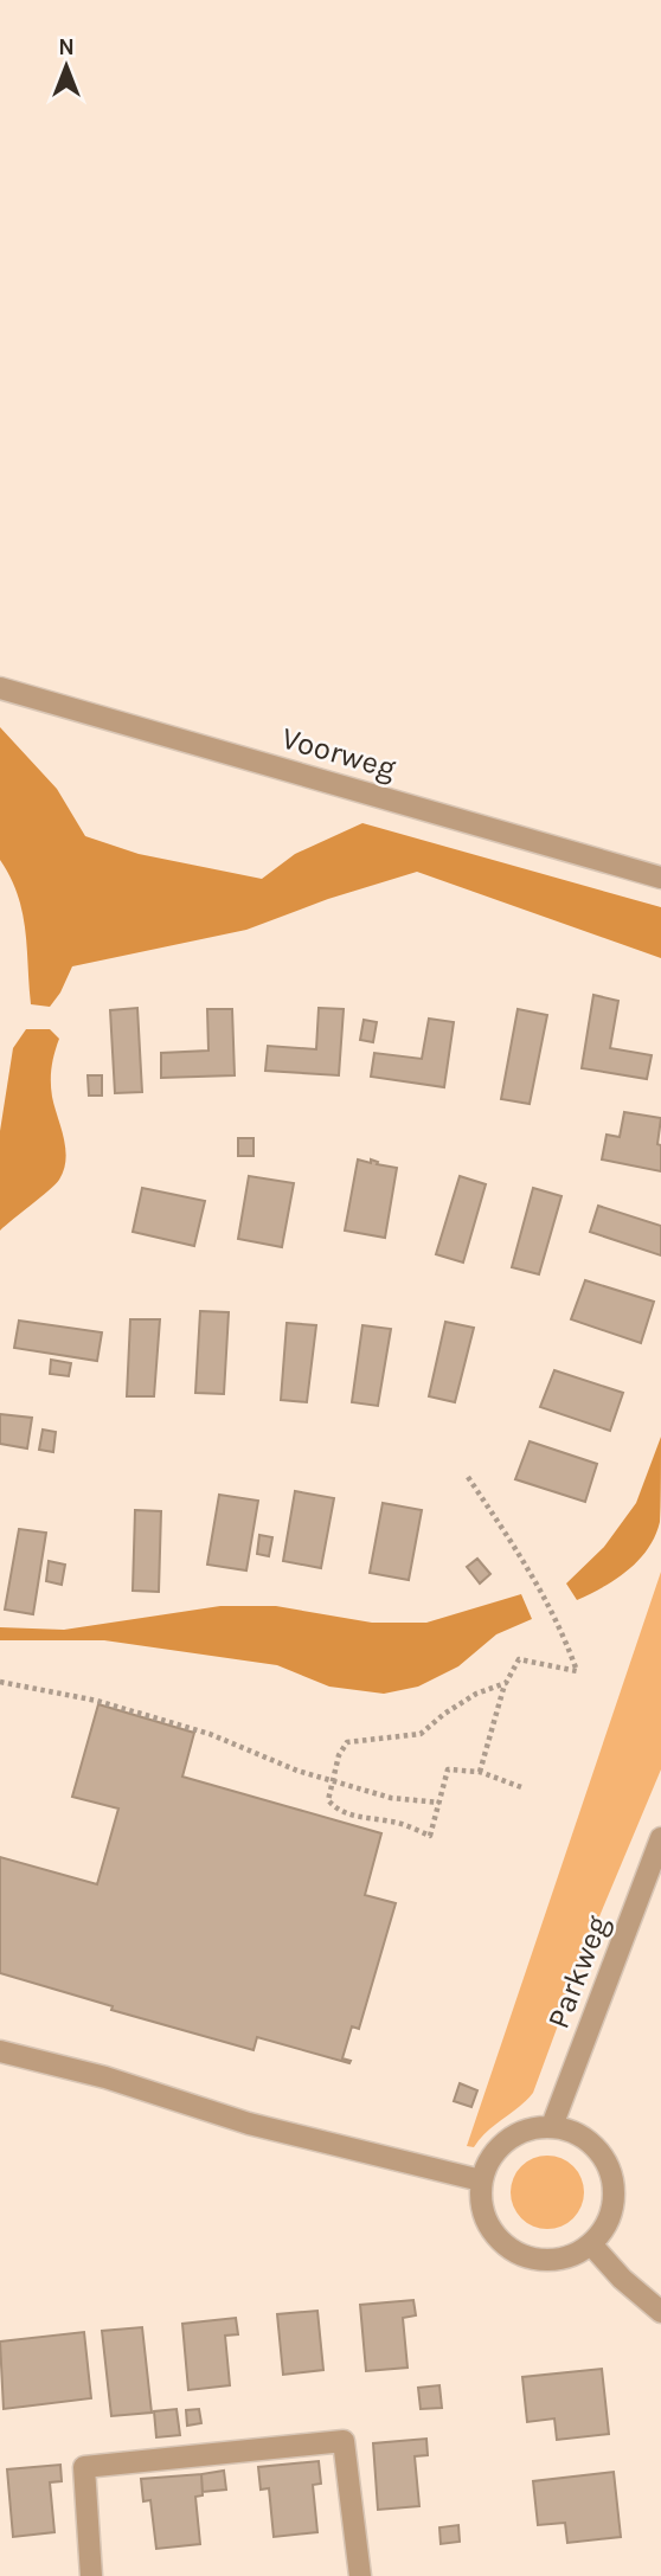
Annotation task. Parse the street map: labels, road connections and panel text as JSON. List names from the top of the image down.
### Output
{
  "streets": {
    "street": ["Voorweg", "Parkweg"]
  },
  "north": "top"
}
